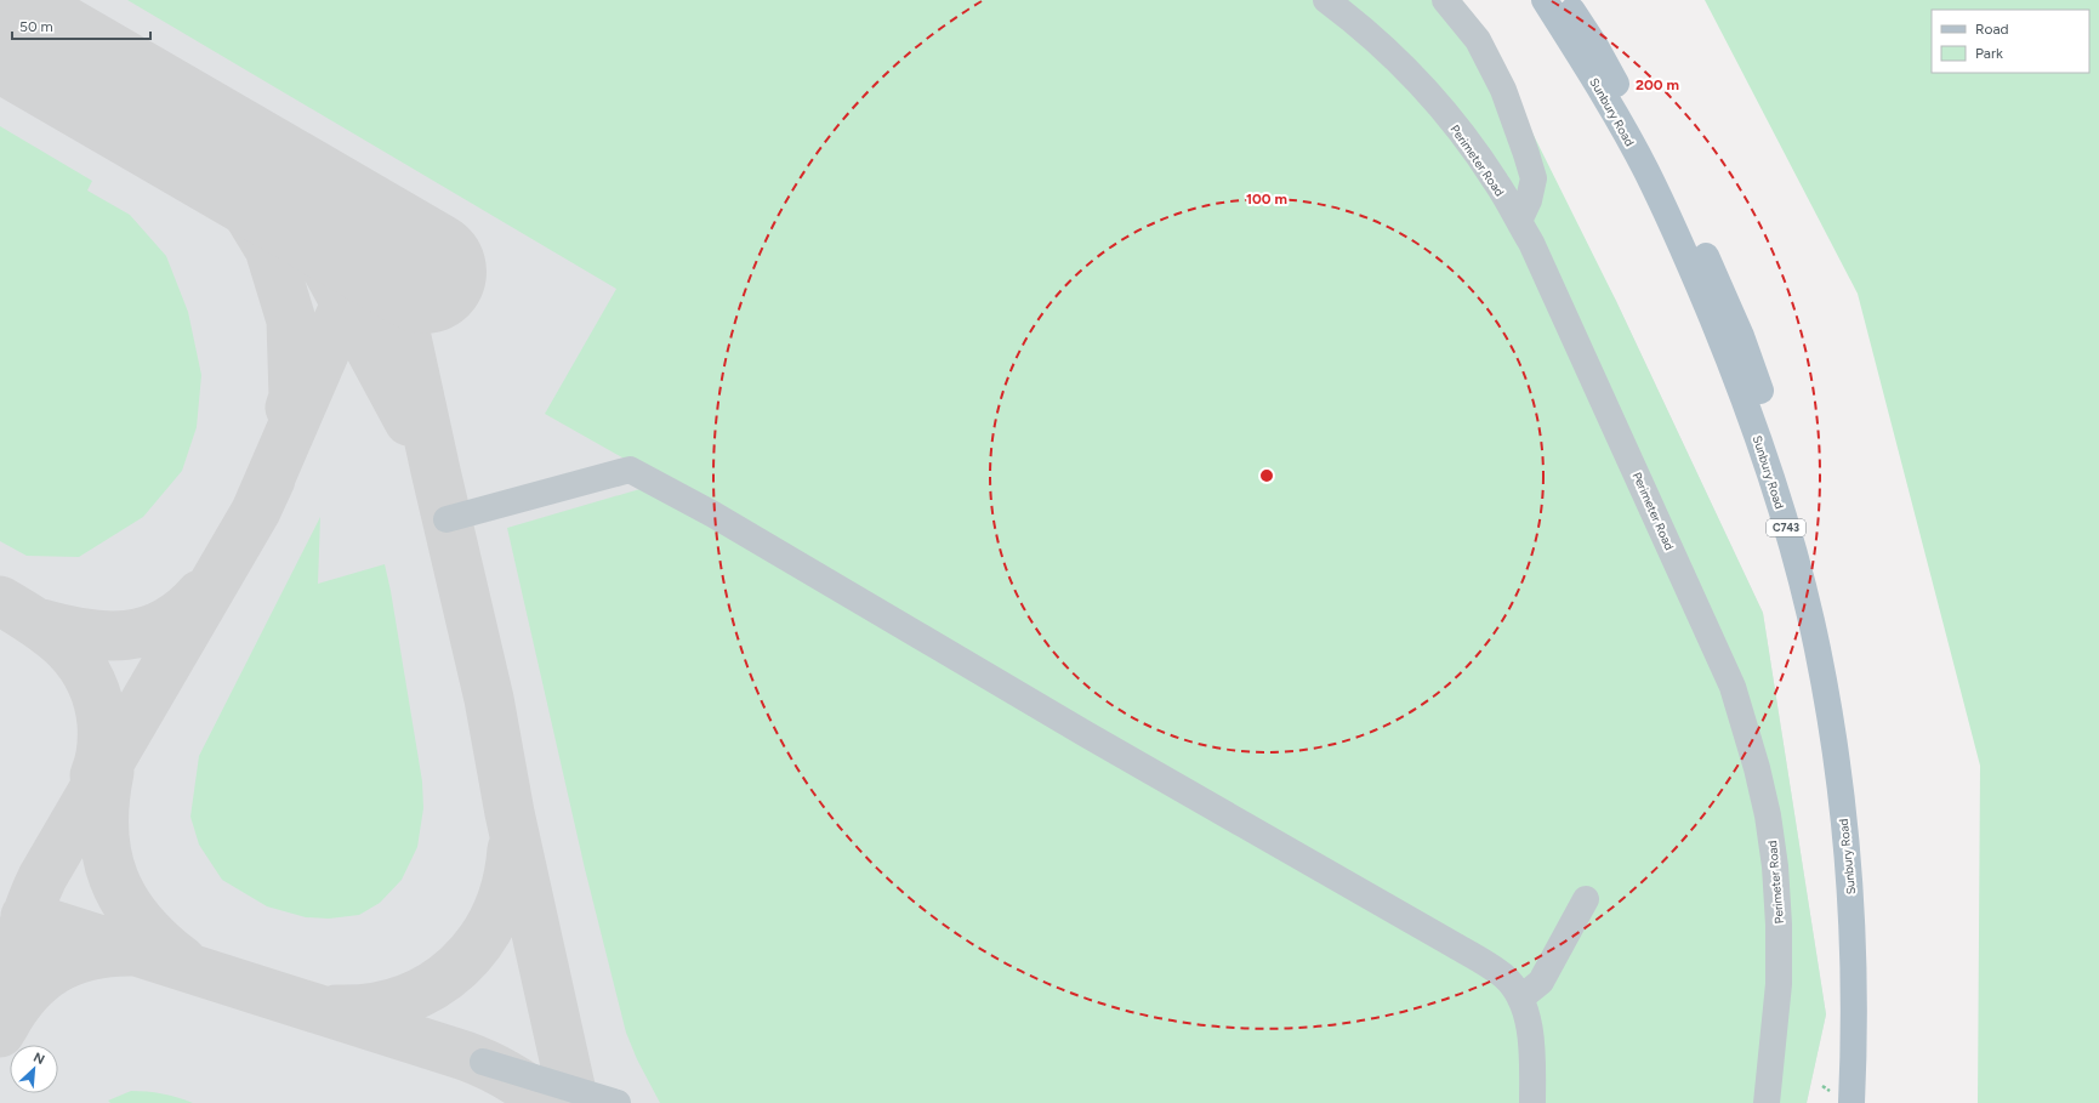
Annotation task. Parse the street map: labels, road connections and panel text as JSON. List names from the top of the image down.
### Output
{
  "streets": {
    "main road": ["Sunbury Road", "C743"],
    "lane": ["Perimeter Road"]
  },
  "legend": ["Road", "Park"],
  "scale_bar": "50 m",
  "north": "top right",
  "rings": ["200 m", "100 m"]
}
